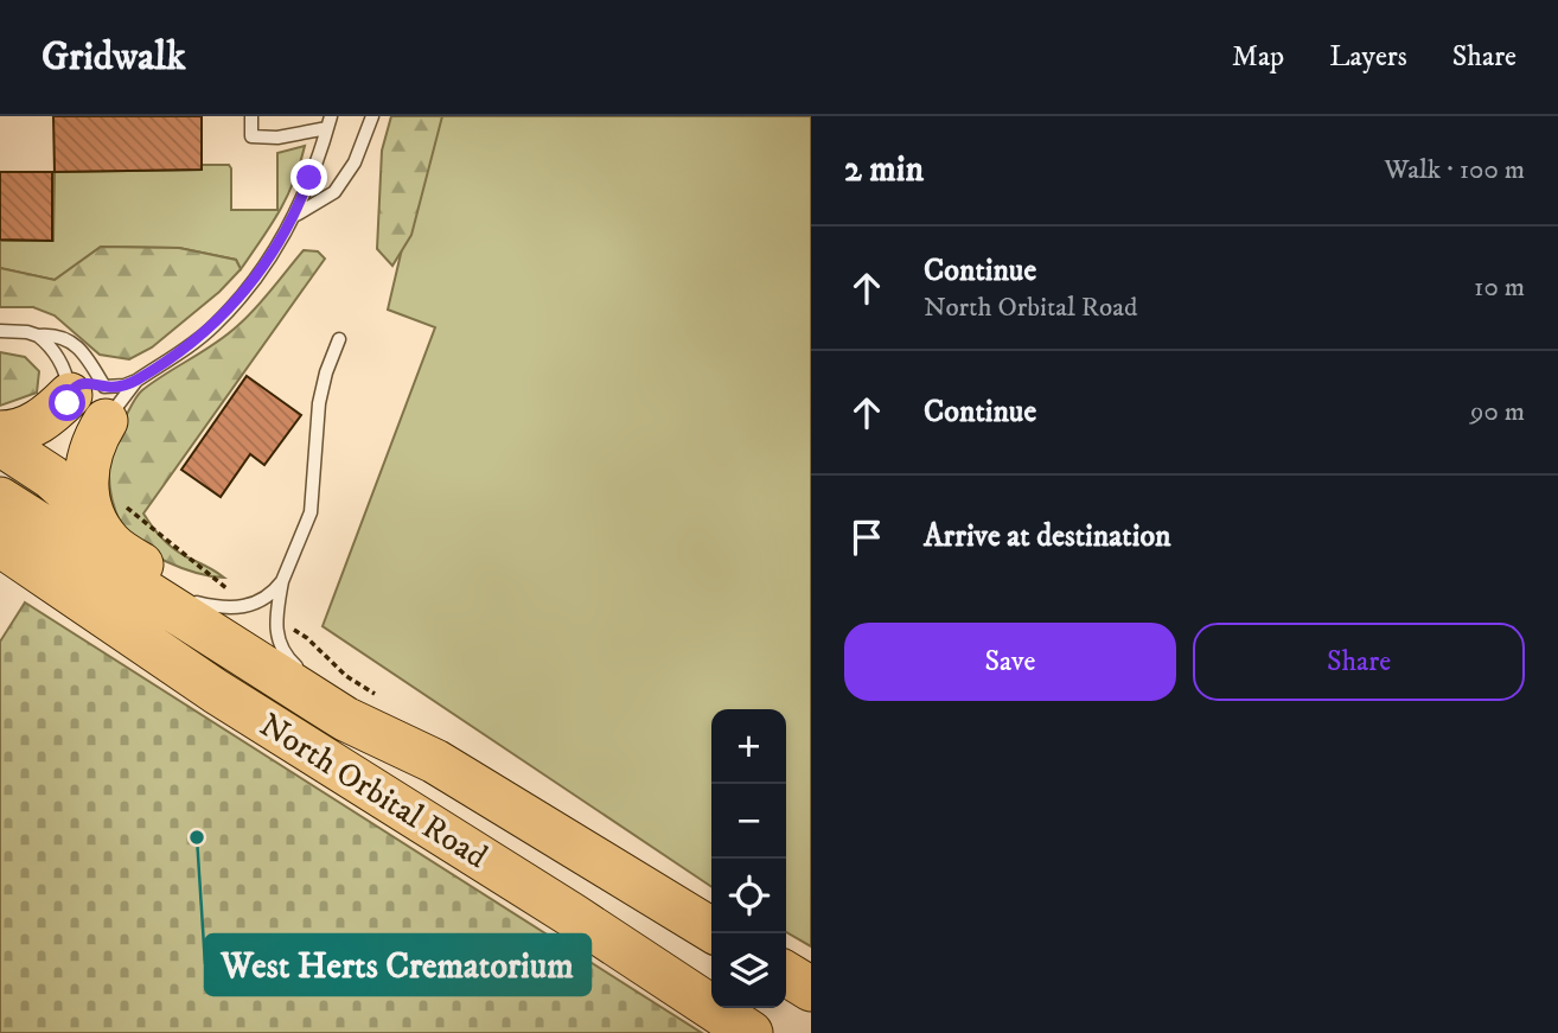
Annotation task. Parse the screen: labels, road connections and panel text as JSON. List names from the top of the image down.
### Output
{
  "streets": {
    "highway": ["North Orbital Road"]
  },
  "places": ["West Herts Crematorium"],
  "page": {
    "header": "Gridwalk",
    "nav": ["Map", "Layers", "Share"],
    "heading": ["2 min", "Walk · 100 m"],
    "list": [
      ["Continue", "North Orbital Road", "10 m"],
      ["Continue", "90 m"],
      "Arrive at destination"
    ],
    "buttons": ["Save", "Share"],
    "map_buttons": ["+", "−"]
  }
}
